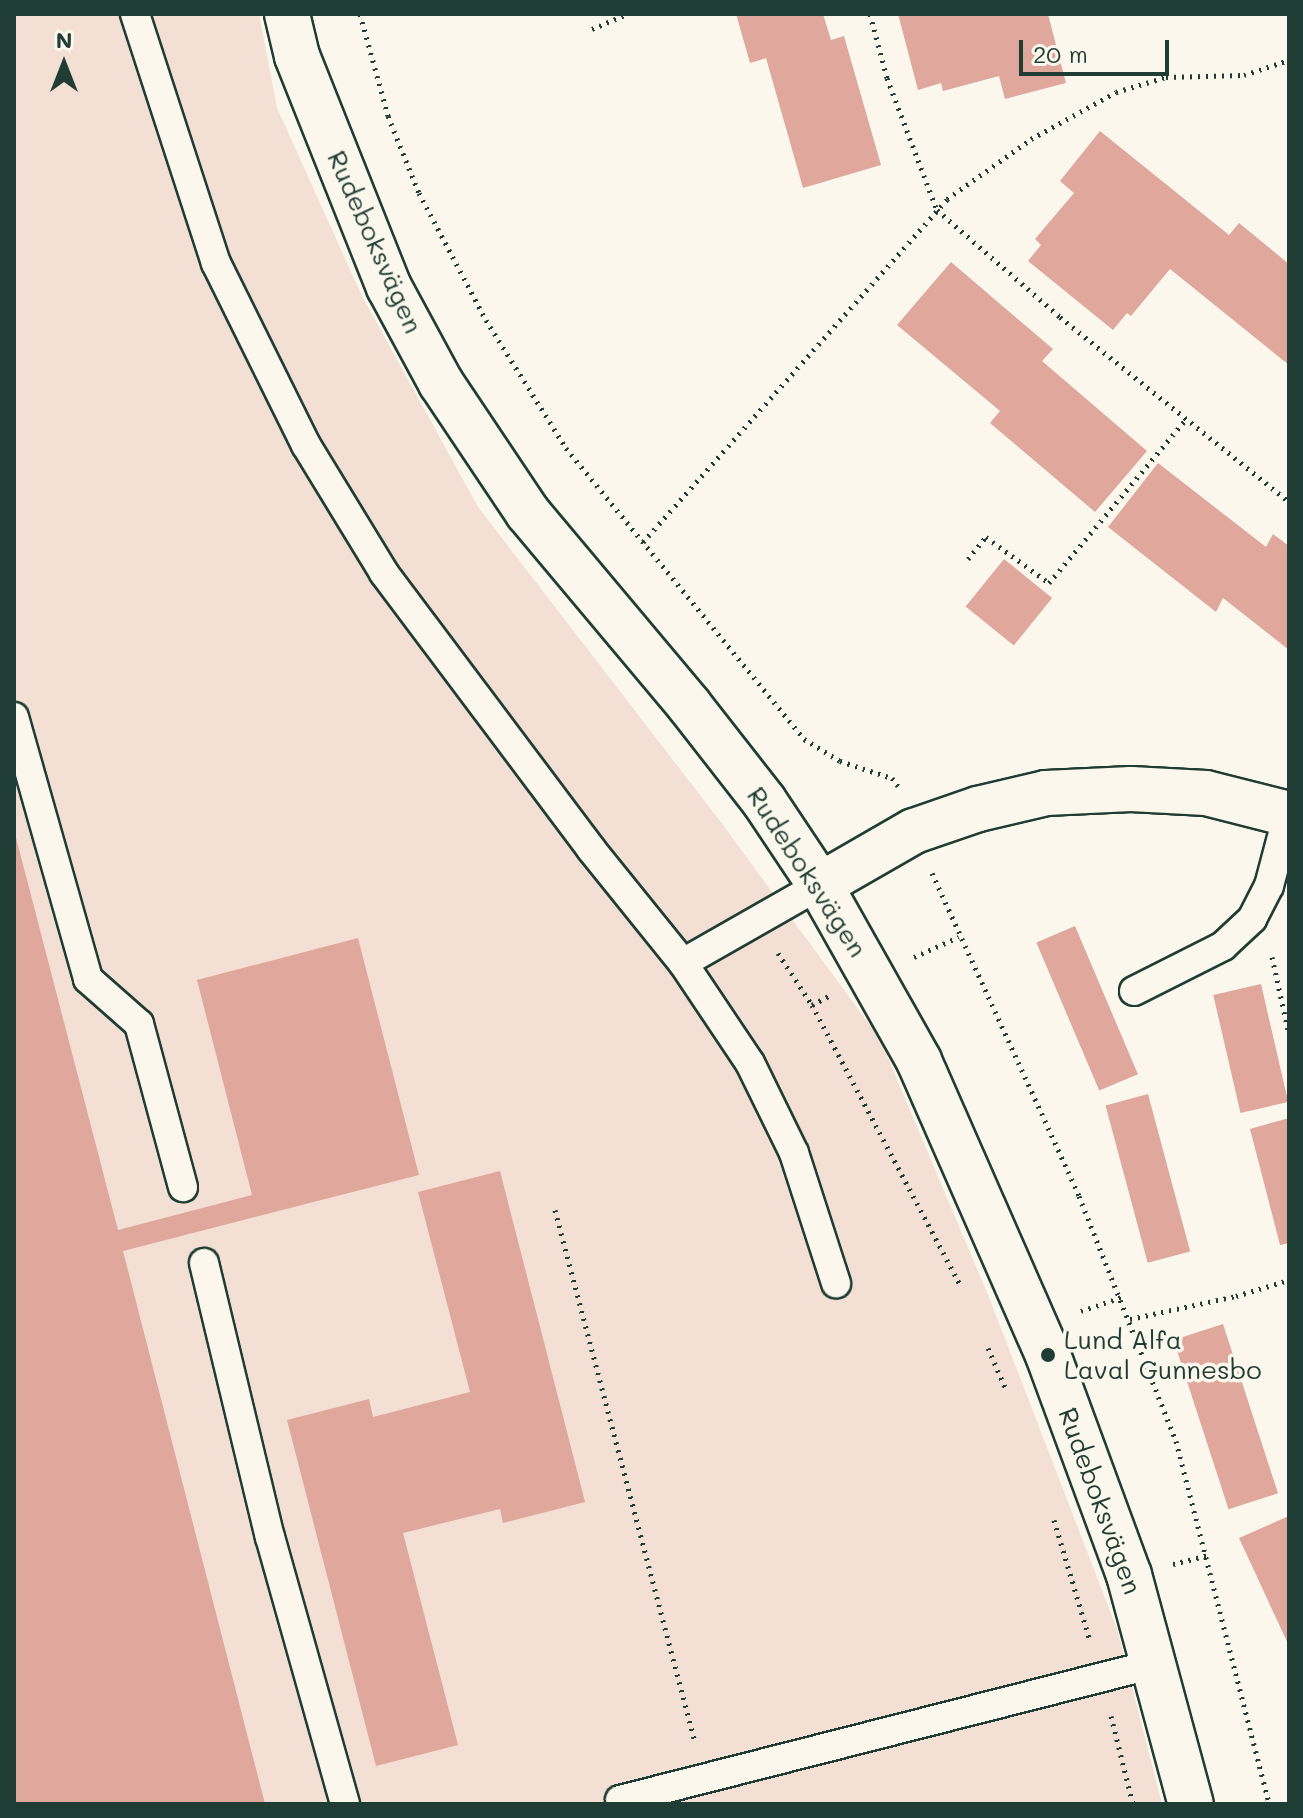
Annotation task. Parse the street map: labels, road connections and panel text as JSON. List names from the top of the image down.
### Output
{
  "streets": {
    "street": ["Rudeboksvägen"]
  },
  "places": ["Lund Alfa Laval Gunnesbo"],
  "scale_bar": "20 m",
  "north": "top"
}
